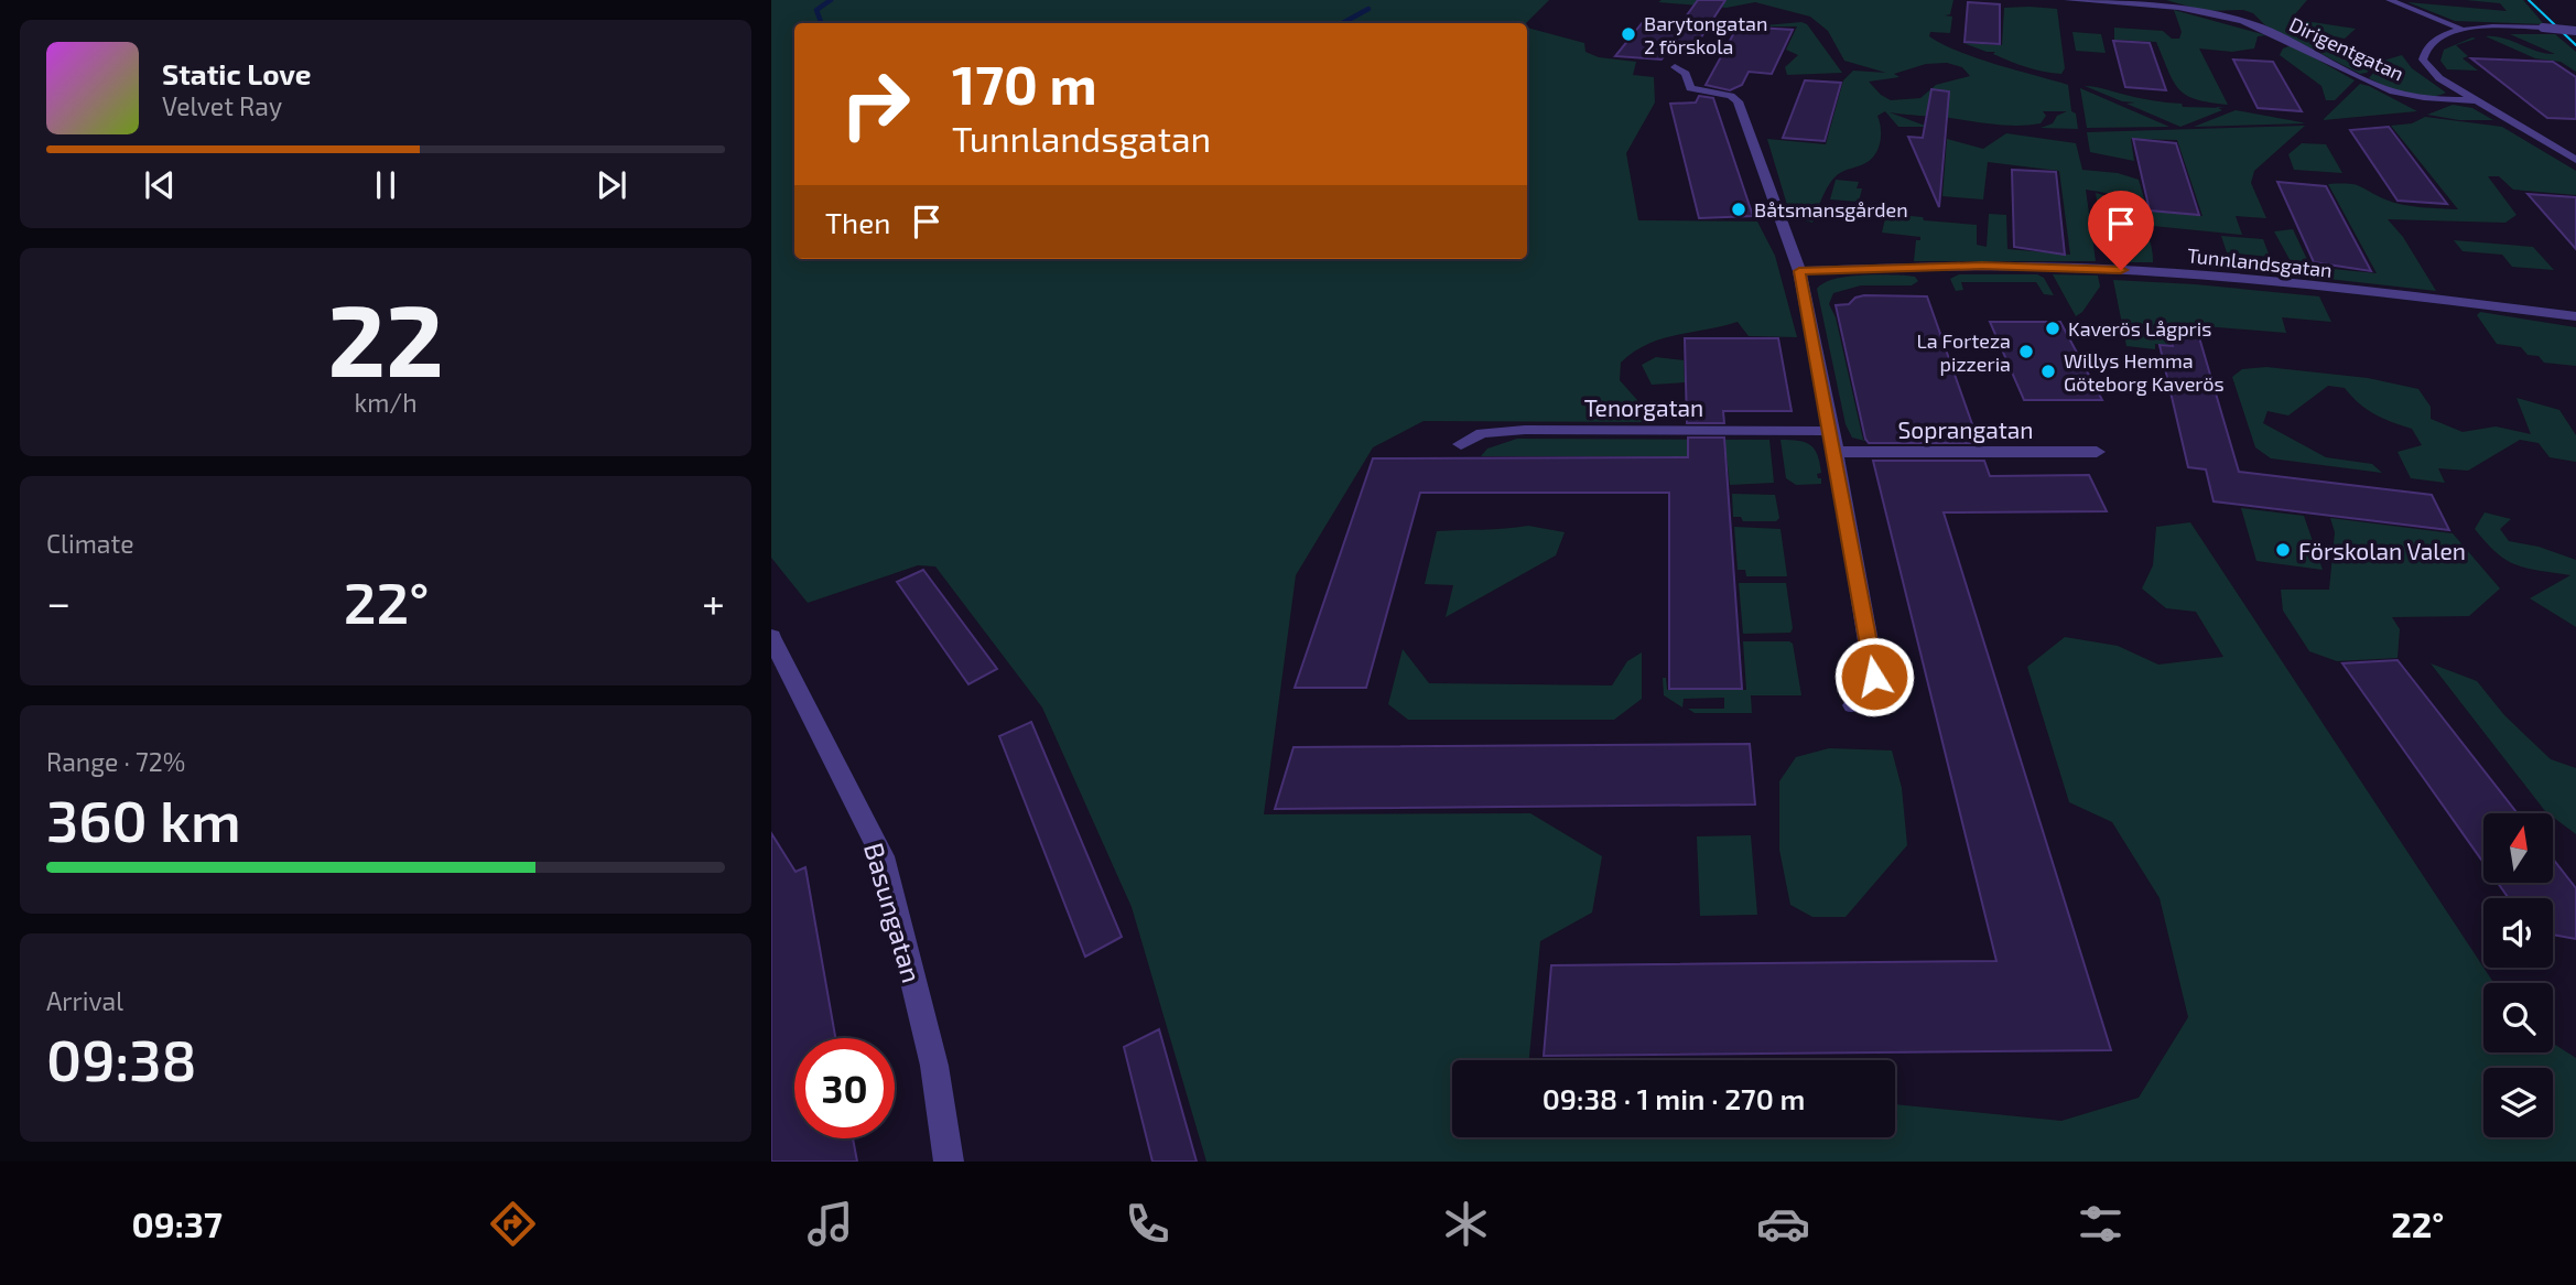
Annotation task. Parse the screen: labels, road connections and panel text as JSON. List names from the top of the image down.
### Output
{
  "streets": {
    "street": [
      "Dirigentgatan",
      "Tunnlandsgatan",
      "Tenorgatan",
      "Soprangatan",
      "Basungatan"
    ]
  },
  "places": [
    "Barytongatan 2 förskola",
    "Båtsmansgården",
    "Kaverös Lågpris",
    "La Forteza pizzeria",
    "Willys Hemma Göteborg Kaverös",
    "Förskolan Valen"
  ],
  "north": "top",
  "page": {
    "turn": ["170 m", "Tunnlandsgatan"],
    "song": ["Static Love", "Velvet Ray"],
    "then": "Then",
    "tile": [
      ["22", "km/h"],
      "Climate",
      ["Range · 72%", "360 km"],
      ["Arrival", "09:38"]
    ],
    "heat": ["−", "22°", "+"],
    "limit": "30",
    "trip": "09:38 · 1 min · 270 m",
    "tabs": ["09:37", "22°"]
  }
}
